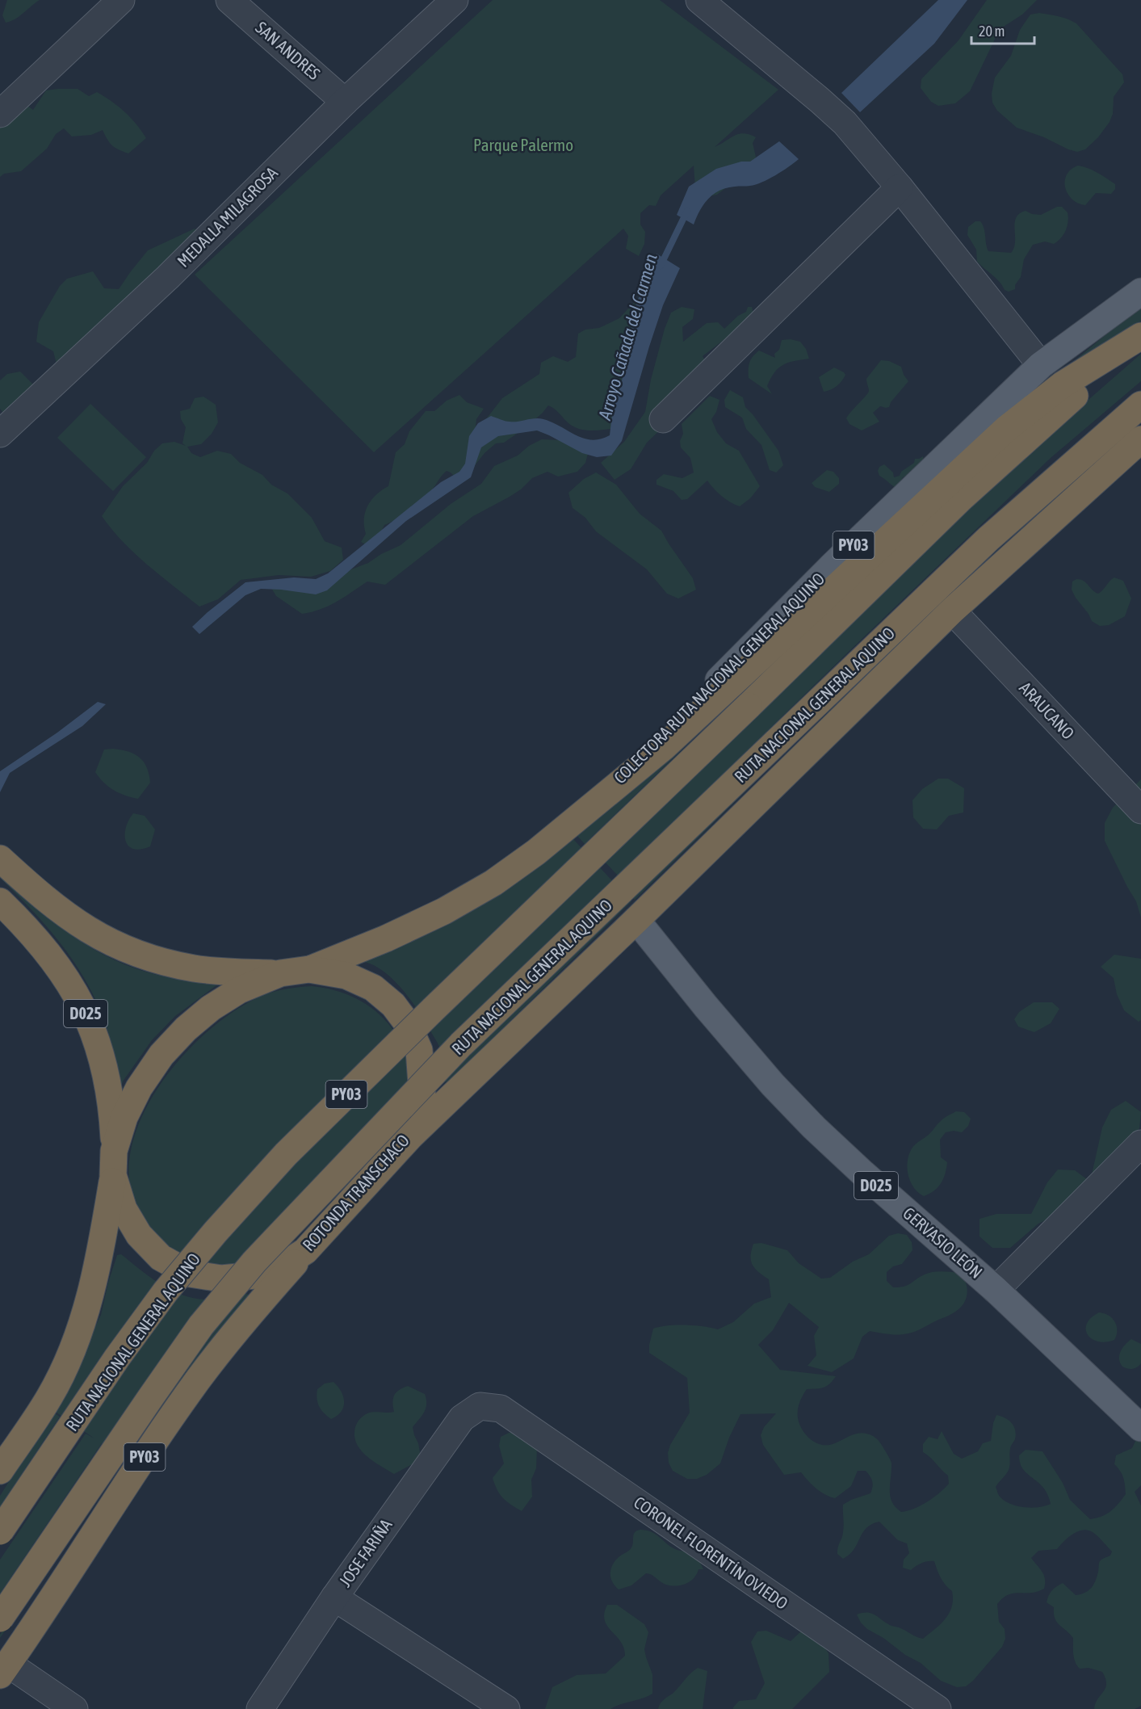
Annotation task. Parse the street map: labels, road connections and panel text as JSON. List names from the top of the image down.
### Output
{
  "streets": {
    "highway": [
      "PY03",
      "RUTA NACIONAL GENERAL AQUINO",
      "D025",
      "ROTONDA TRANSCHACO"
    ],
    "main road": ["COLECTORA RUTA NACIONAL GENERAL AQUINO", "GERVASIO LEÓN"],
    "street": [
      "SAN ANDRES",
      "MEDALLA MILAGROSA",
      "ARAUCANO",
      "JOSE FARIÑA",
      "CORONEL FLORENTÍN OVIEDO"
    ]
  },
  "crossings": [
    ["SAN ANDRES", "MEDALLA MILAGROSA"],
    ["PY03", "COLECTORA RUTA NACIONAL GENERAL AQUINO"],
    ["PY03", "ROTONDA TRANSCHACO"],
    ["RUTA NACIONAL GENERAL AQUINO", "ARAUCANO"],
    ["RUTA NACIONAL GENERAL AQUINO", "D025"],
    ["RUTA NACIONAL GENERAL AQUINO", "ROTONDA TRANSCHACO"],
    ["RUTA NACIONAL GENERAL AQUINO", "GERVASIO LEÓN"],
    ["D025", "ROTONDA TRANSCHACO"],
    ["JOSE FARIÑA", "CORONEL FLORENTÍN OVIEDO"]
  ],
  "water": ["Arroyo Cañada del Carmen"],
  "parks": ["Parque Palermo"],
  "scale_bar": "20 m"
}
